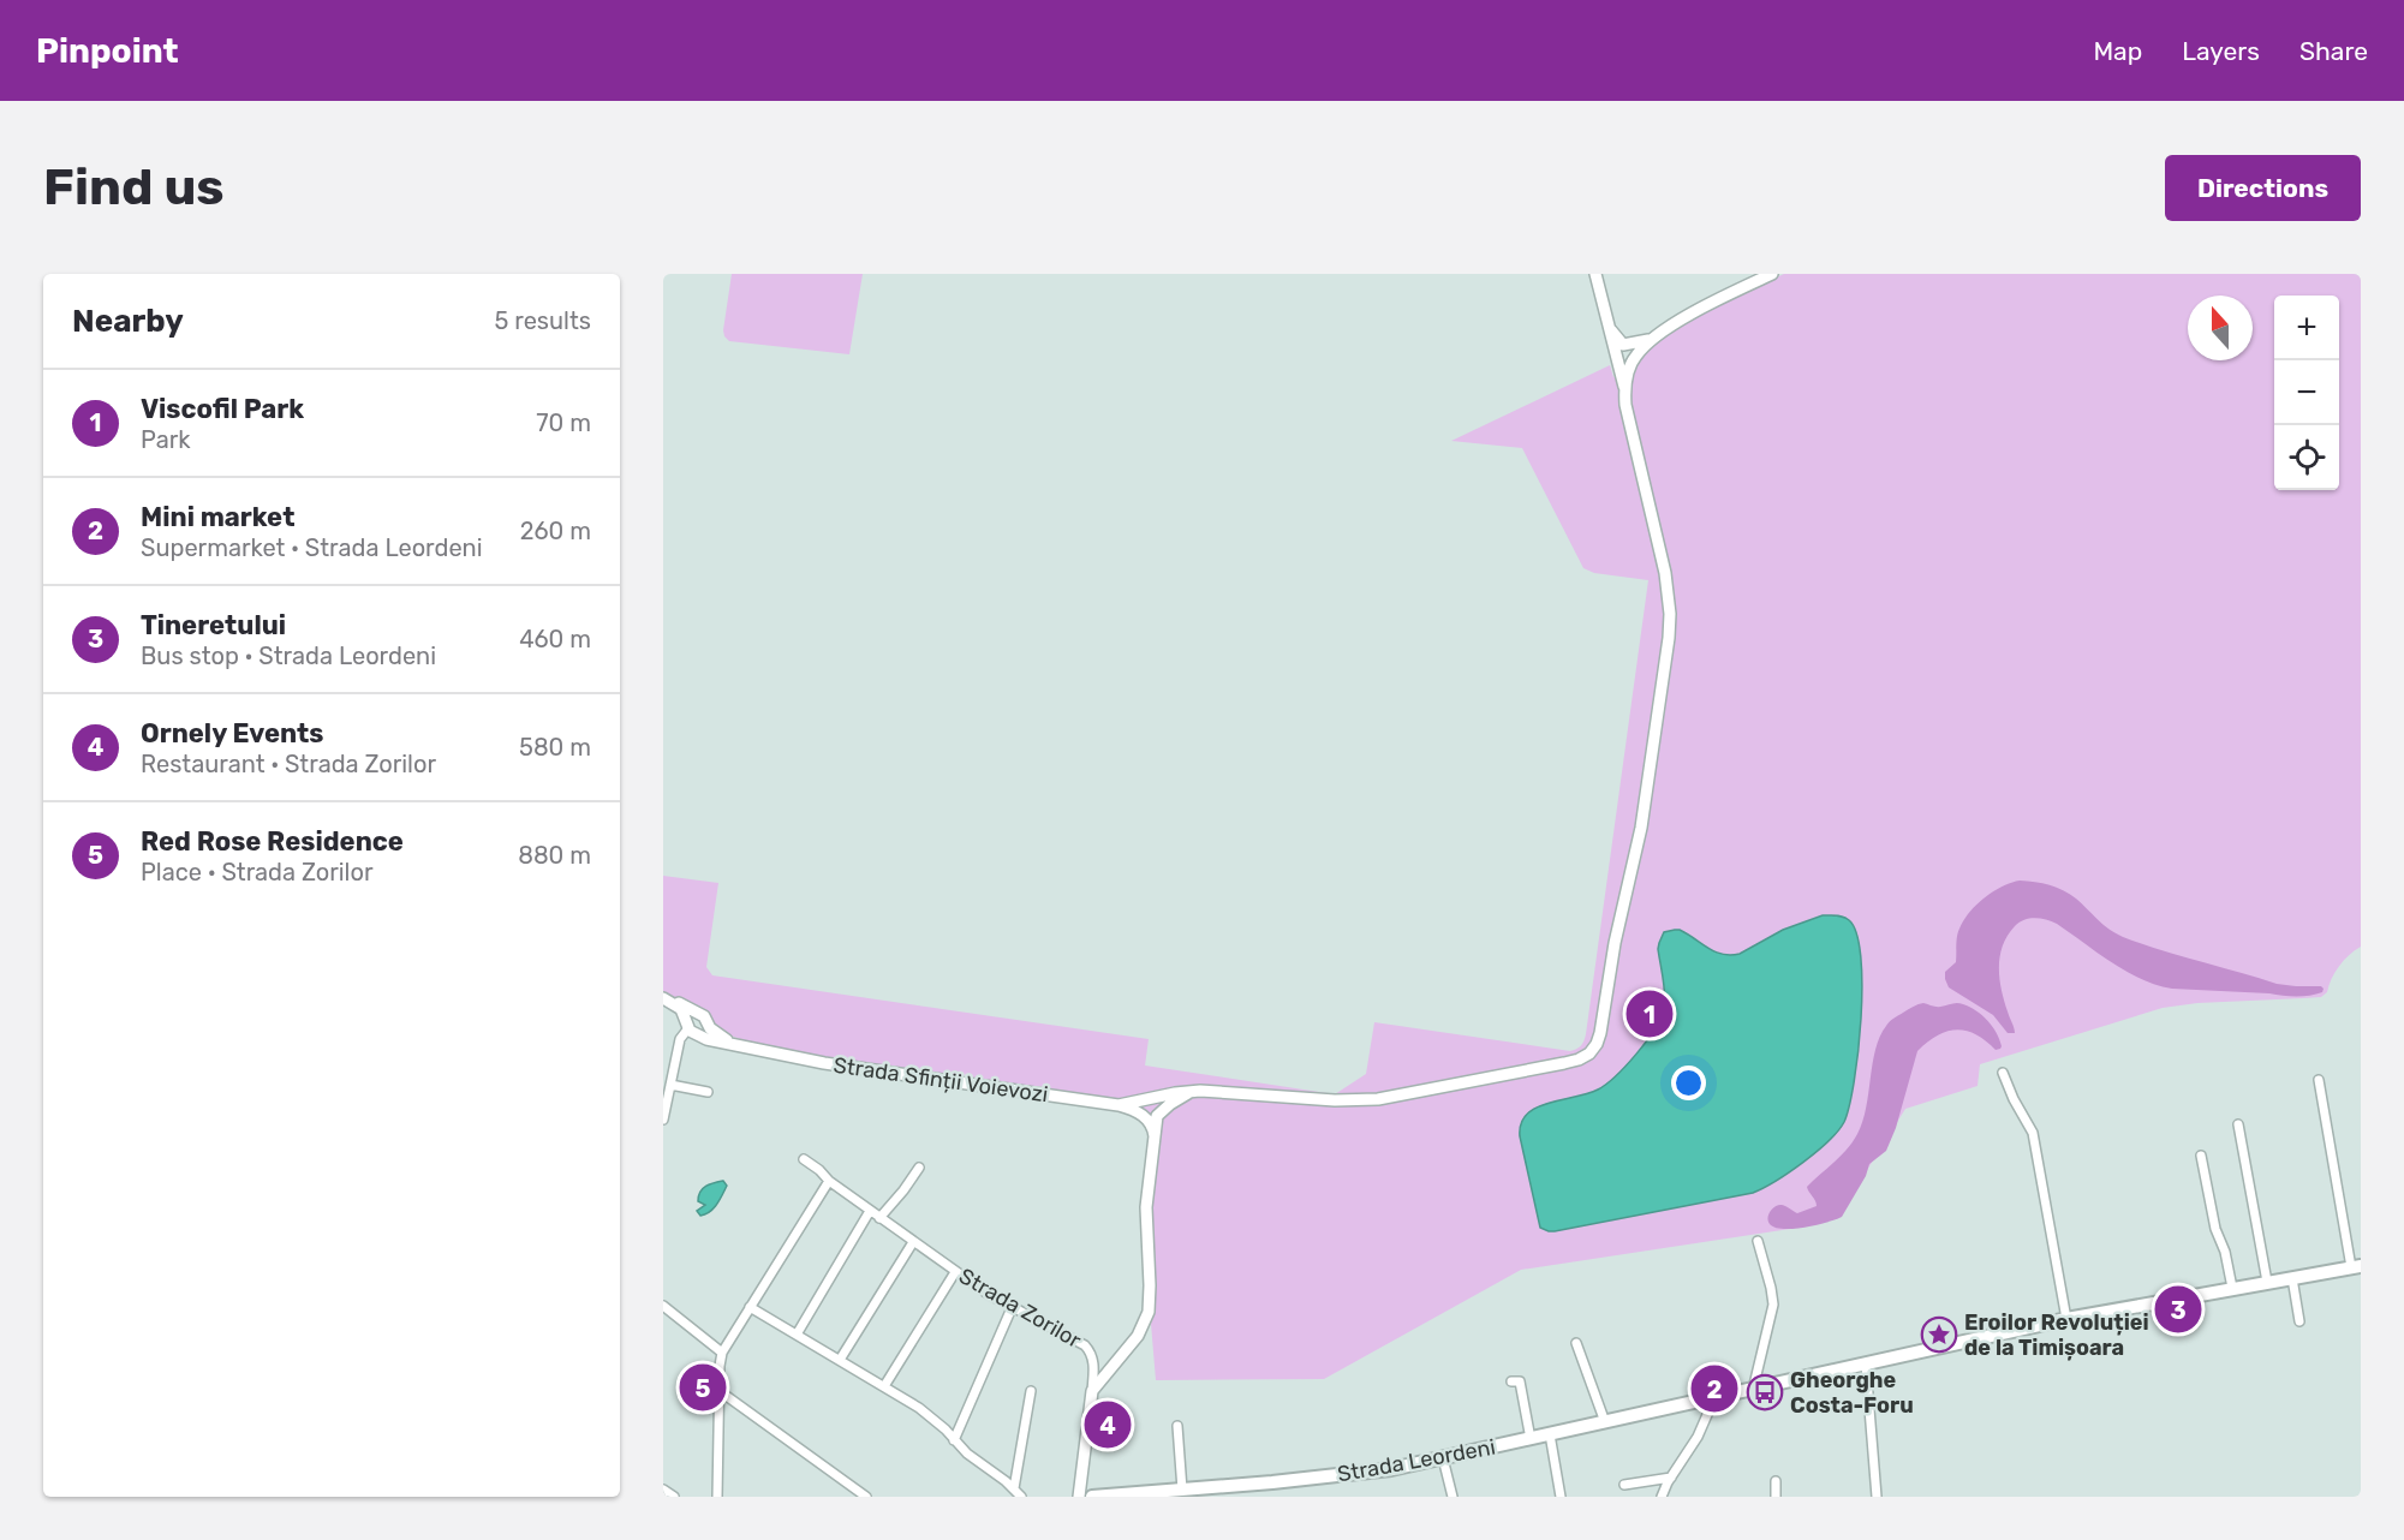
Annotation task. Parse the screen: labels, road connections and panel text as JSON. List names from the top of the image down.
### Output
{
  "streets": {
    "main road": ["Strada Leordeni"],
    "street": ["Strada Sfinții Voievozi", "Strada Zorilor"]
  },
  "places": {
    "place": ["Eroilor Revoluției de la Timișoara"],
    "bus stop": ["Gheorghe Costa-Foru"]
  },
  "north": "top",
  "page": {
    "header": "Pinpoint",
    "nav": ["Map", "Layers", "Share"],
    "buttons": "Directions",
    "title": "Find us",
    "heading": ["Nearby", "5 results"],
    "map_buttons": ["+", "−"],
    "list": [
      {
        "mark": "1",
        "name": "Viscofil Park",
        "note": "Park",
        "value": "70 m"
      },
      {
        "mark": "2",
        "name": "Mini market",
        "note": "Supermarket · Strada Leordeni",
        "value": "260 m"
      },
      {
        "mark": "3",
        "name": "Tineretului",
        "note": "Bus stop · Strada Leordeni",
        "value": "460 m"
      },
      {
        "mark": "4",
        "name": "Ornely Events",
        "note": "Restaurant · Strada Zorilor",
        "value": "580 m"
      },
      {
        "mark": "5",
        "name": "Red Rose Residence",
        "note": "Place · Strada Zorilor",
        "value": "880 m"
      }
    ],
    "pins": [
      "1",
      "3",
      "5",
      "2",
      "4"
    ]
  }
}
